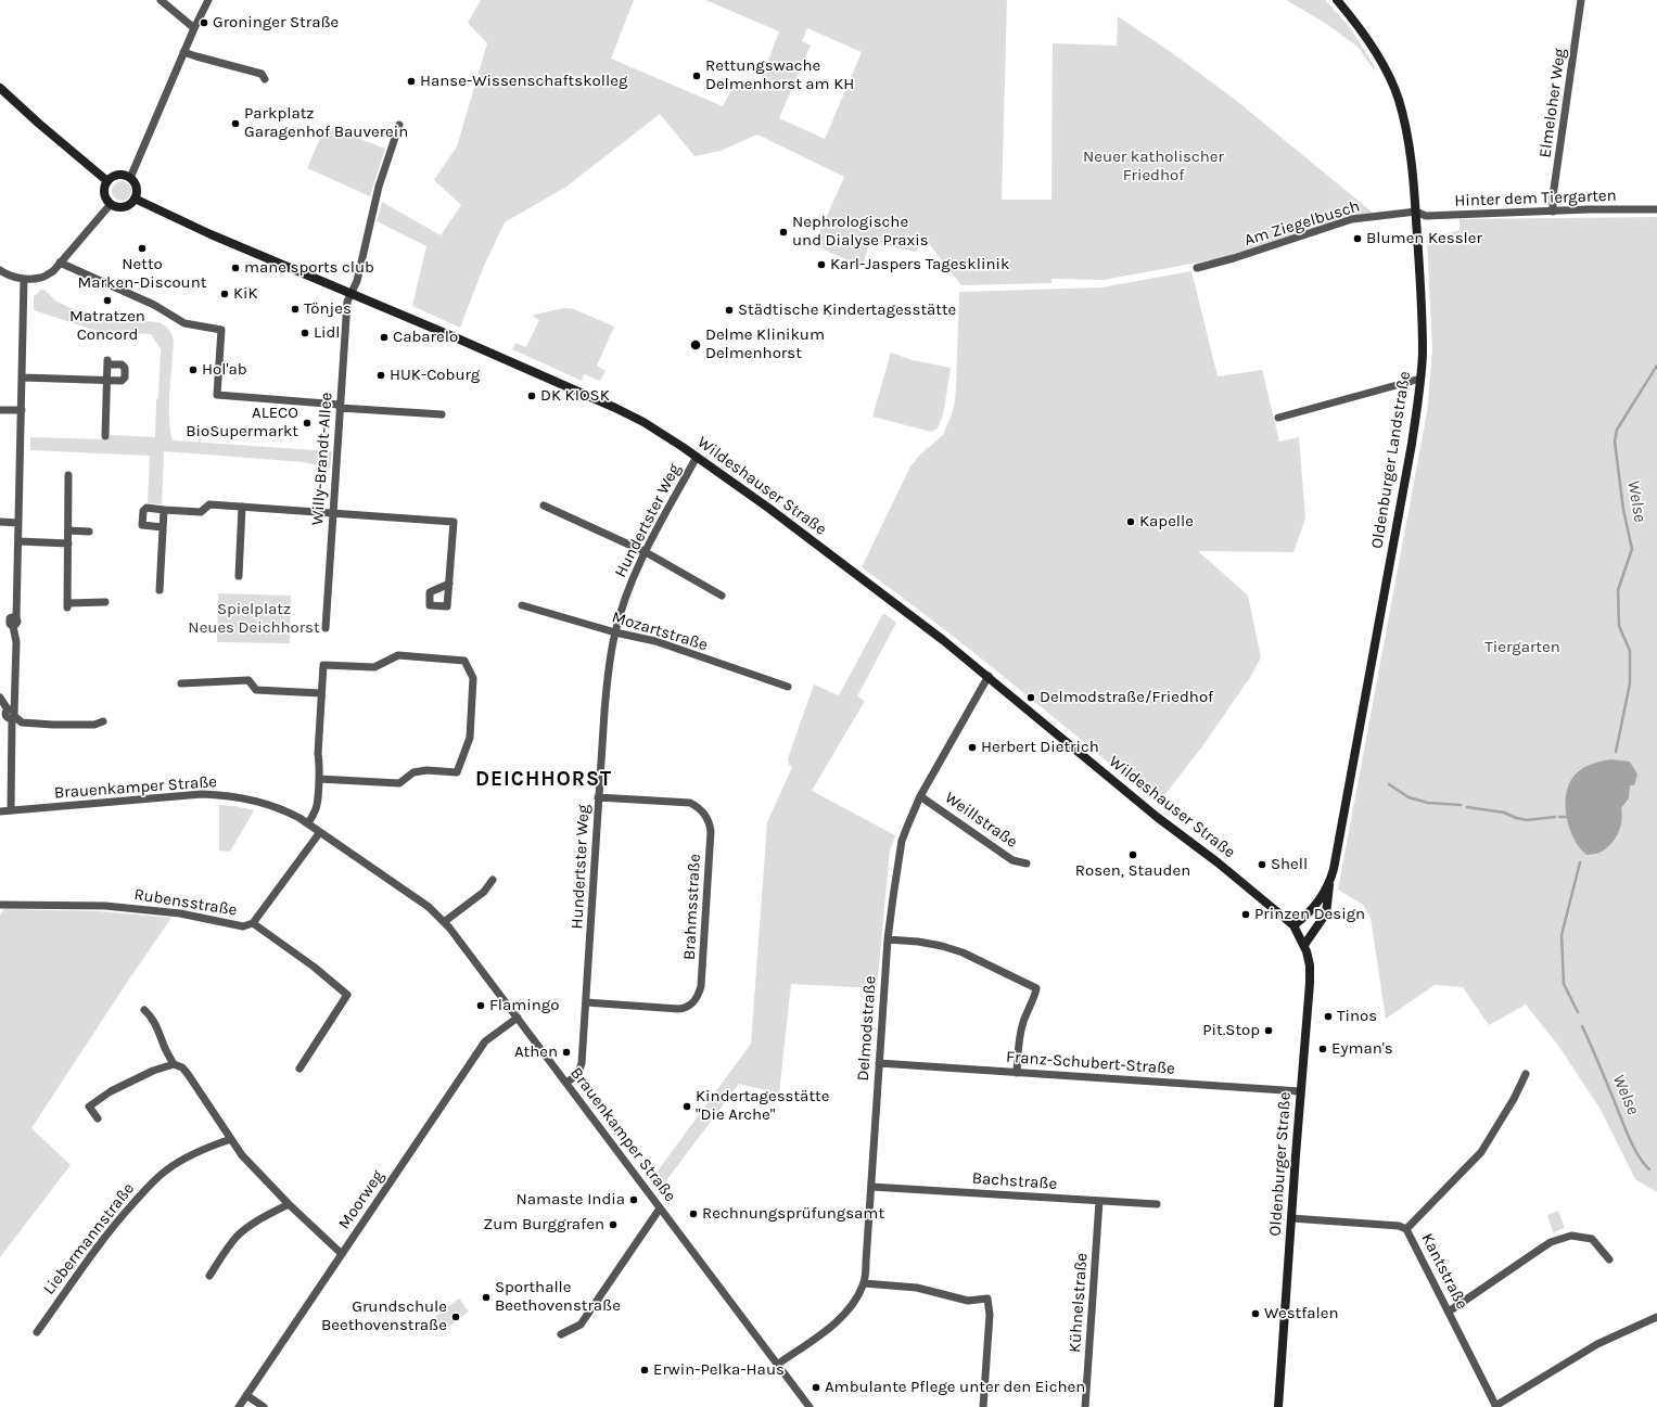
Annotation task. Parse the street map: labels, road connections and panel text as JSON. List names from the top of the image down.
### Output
{
  "streets": {
    "main road": ["Oldenburger Landstraße", "Wildeshauser Straße", "Oldenburger Straße"],
    "street": [
      "Elmeloher Weg",
      "Hinter dem Tiergarten",
      "Am Ziegelbusch",
      "Willy-Brandt-Allee",
      "Hundertster Weg",
      "Mozartstraße",
      "Brauenkamper Straße",
      "Weillstraße",
      "Rubensstraße",
      "Brahmsstraße",
      "Delmodstraße",
      "Franz-Schubert-Straße",
      "Bachstraße",
      "Moorweg",
      "Liebermannstraße",
      "Kantstraße",
      "Kühnelstraße"
    ]
  },
  "crossings": [
    ["Elmeloher Weg", "Hinter dem Tiergarten"],
    ["Hinter dem Tiergarten", "Am Ziegelbusch"],
    ["Hinter dem Tiergarten", "Oldenburger Landstraße"],
    ["Am Ziegelbusch", "Oldenburger Landstraße"],
    ["Willy-Brandt-Allee", "Wildeshauser Straße"],
    ["Oldenburger Landstraße", "Wildeshauser Straße"],
    ["Oldenburger Landstraße", "Oldenburger Straße"],
    ["Wildeshauser Straße", "Hundertster Weg"],
    ["Wildeshauser Straße", "Delmodstraße"],
    ["Wildeshauser Straße", "Oldenburger Straße"],
    ["Hundertster Weg", "Mozartstraße"],
    ["Hundertster Weg", "Brauenkamper Straße"],
    ["Hundertster Weg", "Brahmsstraße"],
    ["Brauenkamper Straße", "Rubensstraße"],
    ["Brauenkamper Straße", "Delmodstraße"],
    ["Brauenkamper Straße", "Moorweg"],
    ["Weillstraße", "Delmodstraße"],
    ["Delmodstraße", "Franz-Schubert-Straße"],
    ["Delmodstraße", "Bachstraße"],
    ["Franz-Schubert-Straße", "Oldenburger Straße"],
    ["Oldenburger Straße", "Kantstraße"],
    ["Bachstraße", "Kühnelstraße"]
  ],
  "districts": ["DEICHHORST"],
  "water": ["Welse"],
  "parks": ["Neuer katholischer Friedhof", "Spielplatz Neues Deichhorst", "Tiergarten"],
  "places": [
    "Groninger Straße",
    "Rettungswache Delmenhorst am KH",
    "Hanse-Wissenschaftskolleg",
    "Parkplatz Garagenhof Bauverein",
    "Nephrologische und Dialyse Praxis",
    "Blumen Kessler",
    "Netto Marken-Discount",
    "Karl-Jaspers Tagesklinik",
    "mane sports club",
    "KiK",
    "Matratzen Concord",
    "Tönjes",
    "Städtische Kindertagesstätte",
    "Lidl",
    "Cabarelo",
    "Delme Klinikum Delmenhorst",
    "Hol'ab",
    "HUK-Coburg",
    "DK KIOSK",
    "ALECO BioSupermarkt",
    "Kapelle",
    "Delmodstraße/Friedhof",
    "Herbert Dietrich",
    "Rosen, Stauden",
    "Shell",
    "Prinzen Design",
    "Flamingo",
    "Tinos",
    "Pit.Stop",
    "Eyman's",
    "Athen",
    "Kindertagesstätte \"Die Arche\"",
    "Namaste India",
    "Rechnungsprüfungsamt",
    "Zum Burggrafen",
    "Sporthalle Beethovenstraße",
    "Westfalen",
    "Grundschule Beethovenstraße",
    "Erwin-Pelka-Haus",
    "Ambulante Pflege unter den Eichen"
  ]
}
